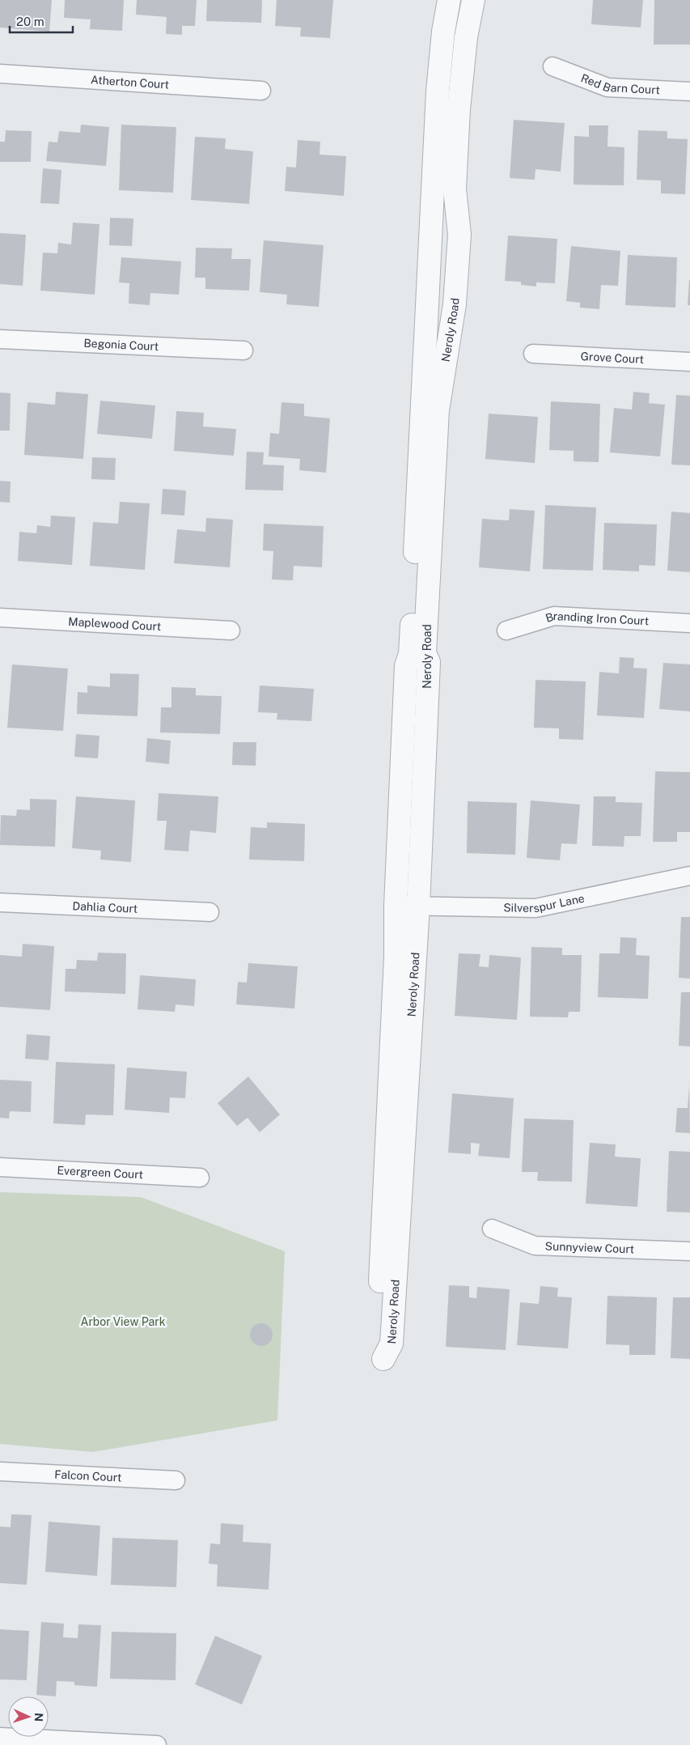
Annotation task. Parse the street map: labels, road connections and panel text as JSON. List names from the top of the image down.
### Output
{
  "streets": {
    "street": [
      "Atherton Court",
      "Red Barn Court",
      "Neroly Road",
      "Begonia Court",
      "Grove Court",
      "Branding Iron Court",
      "Maplewood Court",
      "Silverspur Lane",
      "Dahlia Court",
      "Evergreen Court",
      "Sunnyview Court",
      "Falcon Court"
    ]
  },
  "crossings": [
    ["Neroly Road", "Silverspur Lane"]
  ],
  "parks": ["Arbor View Park"],
  "scale_bar": "20 m",
  "north": "right"
}
